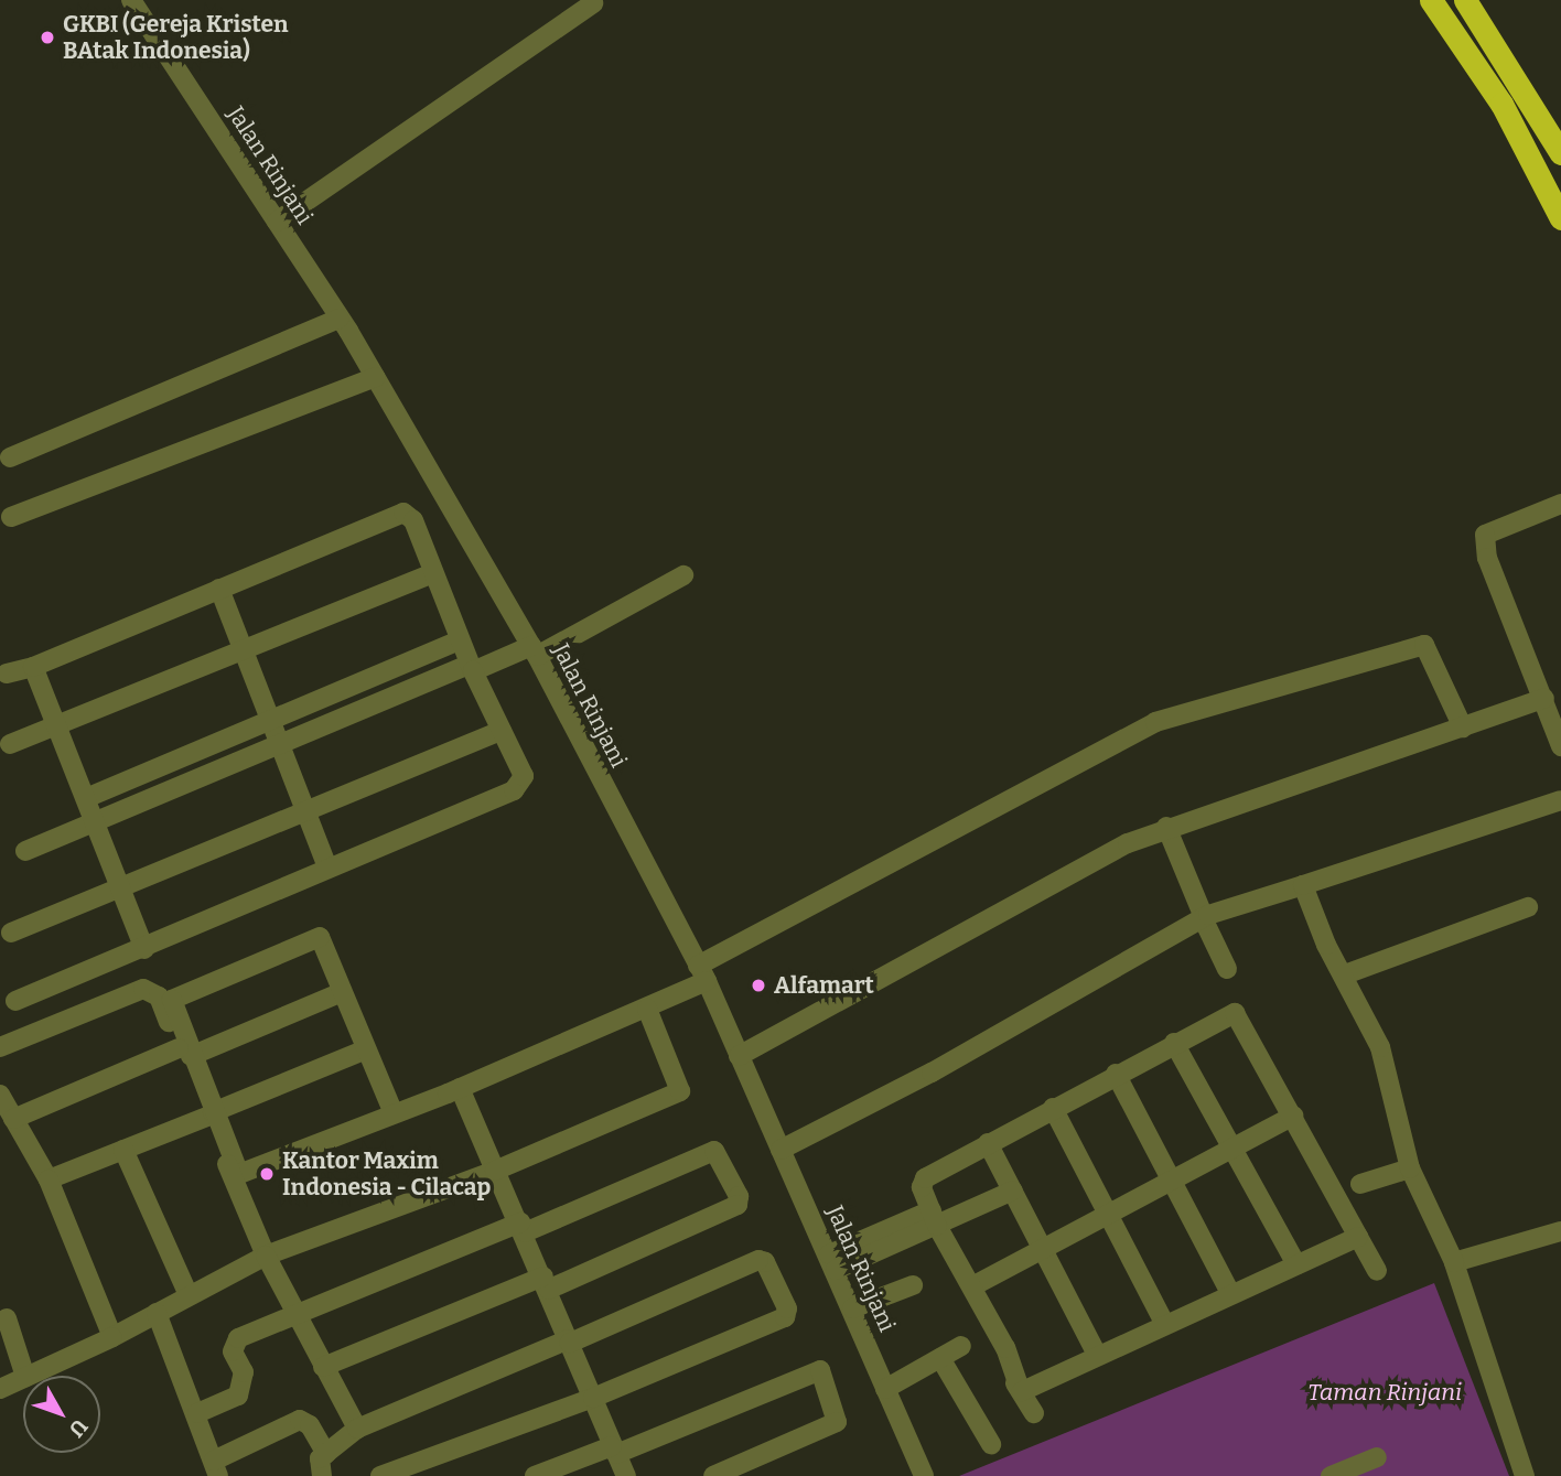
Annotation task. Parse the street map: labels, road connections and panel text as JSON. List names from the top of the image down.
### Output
{
  "streets": {
    "street": ["Jalan Rinjani"]
  },
  "parks": ["Taman Rinjani"],
  "places": ["GKBI (Gereja Kristen BAtak Indonesia)", "Alfamart", "Kantor Maxim Indonesia - Cilacap"],
  "north": "bottom right"
}
